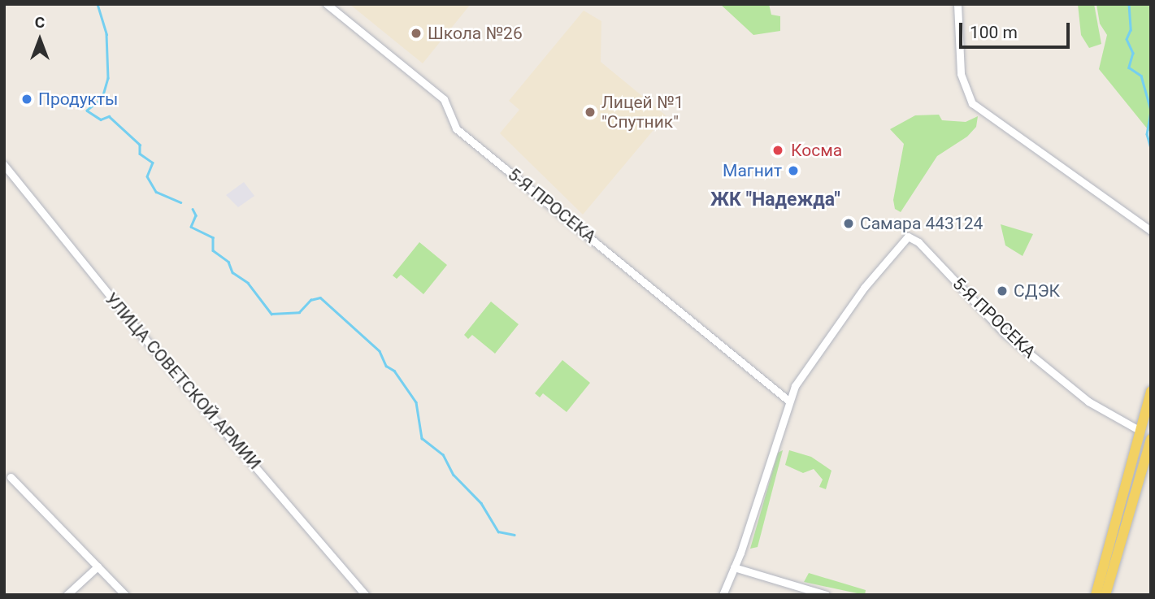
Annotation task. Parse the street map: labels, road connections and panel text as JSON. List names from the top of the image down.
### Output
{
  "streets": {
    "street": ["5-Я ПРОСЕКА", "УЛИЦА СОВЕТСКОЙ АРМИИ"]
  },
  "districts": ["ЖК \"Надежда\""],
  "places": [
    "Школа №26",
    "Продукты",
    "Лицей №1 \"Спутник\"",
    "Косма",
    "Магнит",
    "Самара 443124",
    "СДЭК"
  ],
  "scale_bar": "100 m",
  "north": "top"
}
